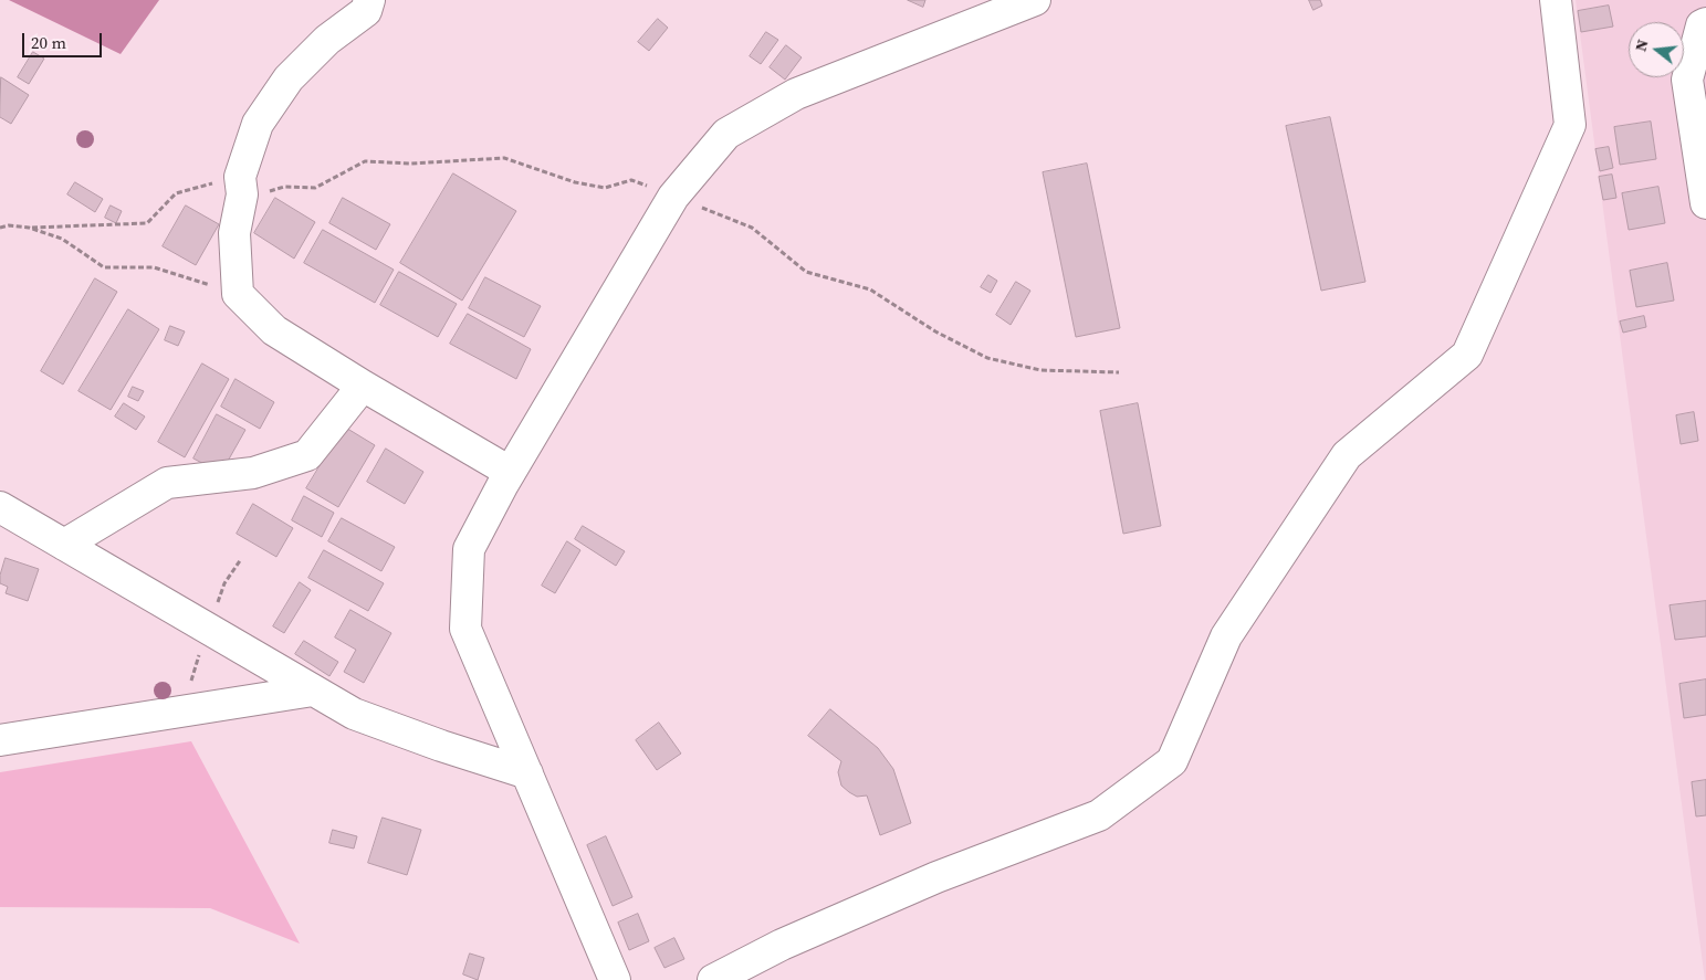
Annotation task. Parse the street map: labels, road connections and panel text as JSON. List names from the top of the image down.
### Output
{
  "scale_bar": "20 m",
  "north": "left"
}
